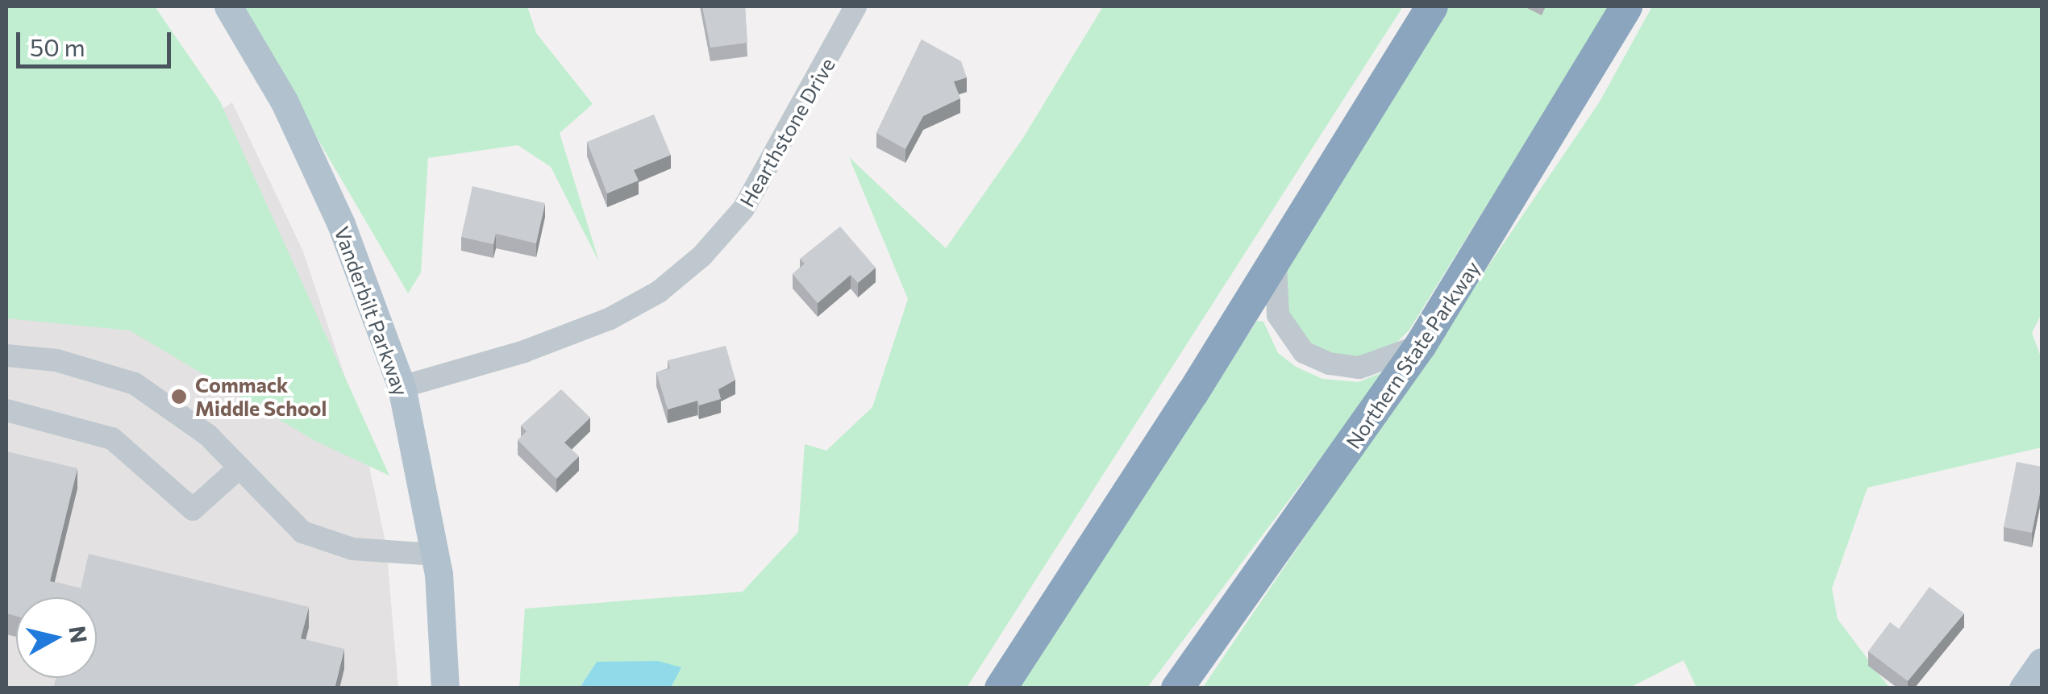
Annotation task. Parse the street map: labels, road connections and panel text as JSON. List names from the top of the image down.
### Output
{
  "streets": {
    "highway": ["Northern State Parkway"],
    "main road": ["Vanderbilt Parkway"],
    "street": ["Hearthstone Drive"]
  },
  "crossings": [
    ["Hearthstone Drive", "Vanderbilt Parkway"]
  ],
  "places": ["Commack Middle School"],
  "scale_bar": "50 m",
  "north": "right"
}
